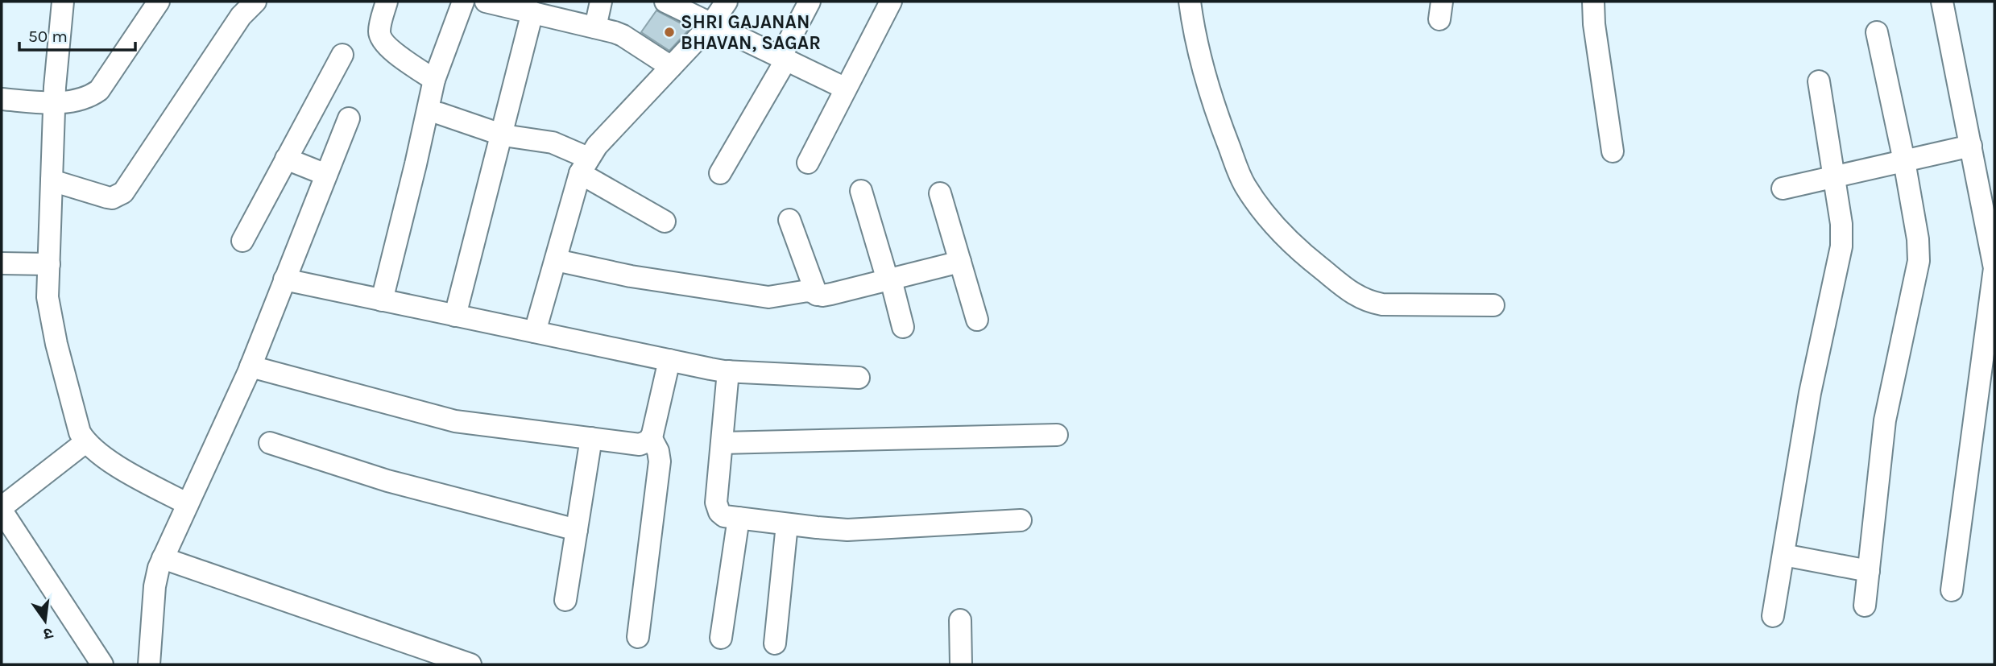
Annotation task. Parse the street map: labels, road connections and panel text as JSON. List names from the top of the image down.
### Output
{
  "places": ["SHRI GAJANAN BHAVAN, SAGAR"],
  "scale_bar": "50 m",
  "north": "bottom"
}
